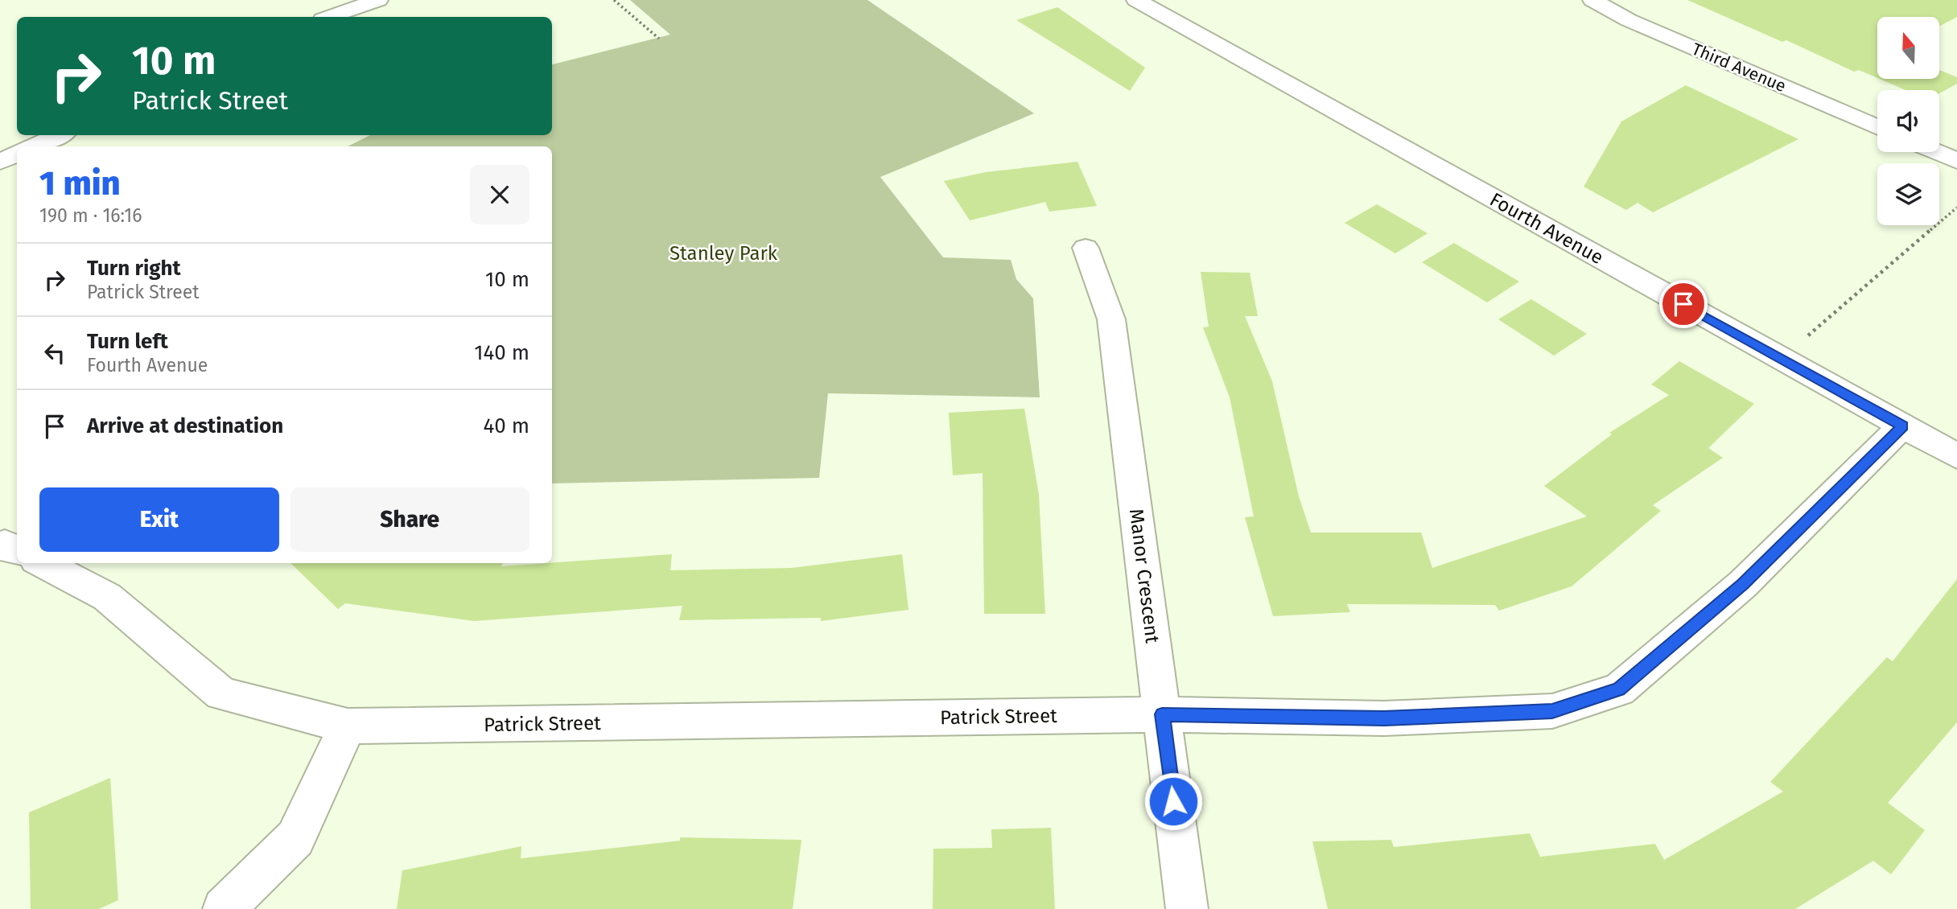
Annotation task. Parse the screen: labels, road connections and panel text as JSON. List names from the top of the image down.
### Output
{
  "streets": {
    "street": [
      "Third Avenue",
      "Fourth Avenue",
      "Manor Crescent",
      "Patrick Street"
    ]
  },
  "crossings": [
    ["Fourth Avenue", "Patrick Street"],
    ["Manor Crescent", "Patrick Street"]
  ],
  "parks": ["Stanley Park"],
  "north": "top",
  "page": {
    "turn": ["10 m", "Patrick Street"],
    "heading": ["1 min", "190 m · 16:16"],
    "list": [
      {
        "name": "Turn right",
        "note": "Patrick Street",
        "value": "10 m"
      },
      {
        "name": "Turn left",
        "note": "Fourth Avenue",
        "value": "140 m"
      },
      {
        "name": "Arrive at destination",
        "value": "40 m"
      }
    ],
    "buttons": ["Exit", "Share"]
  }
}
